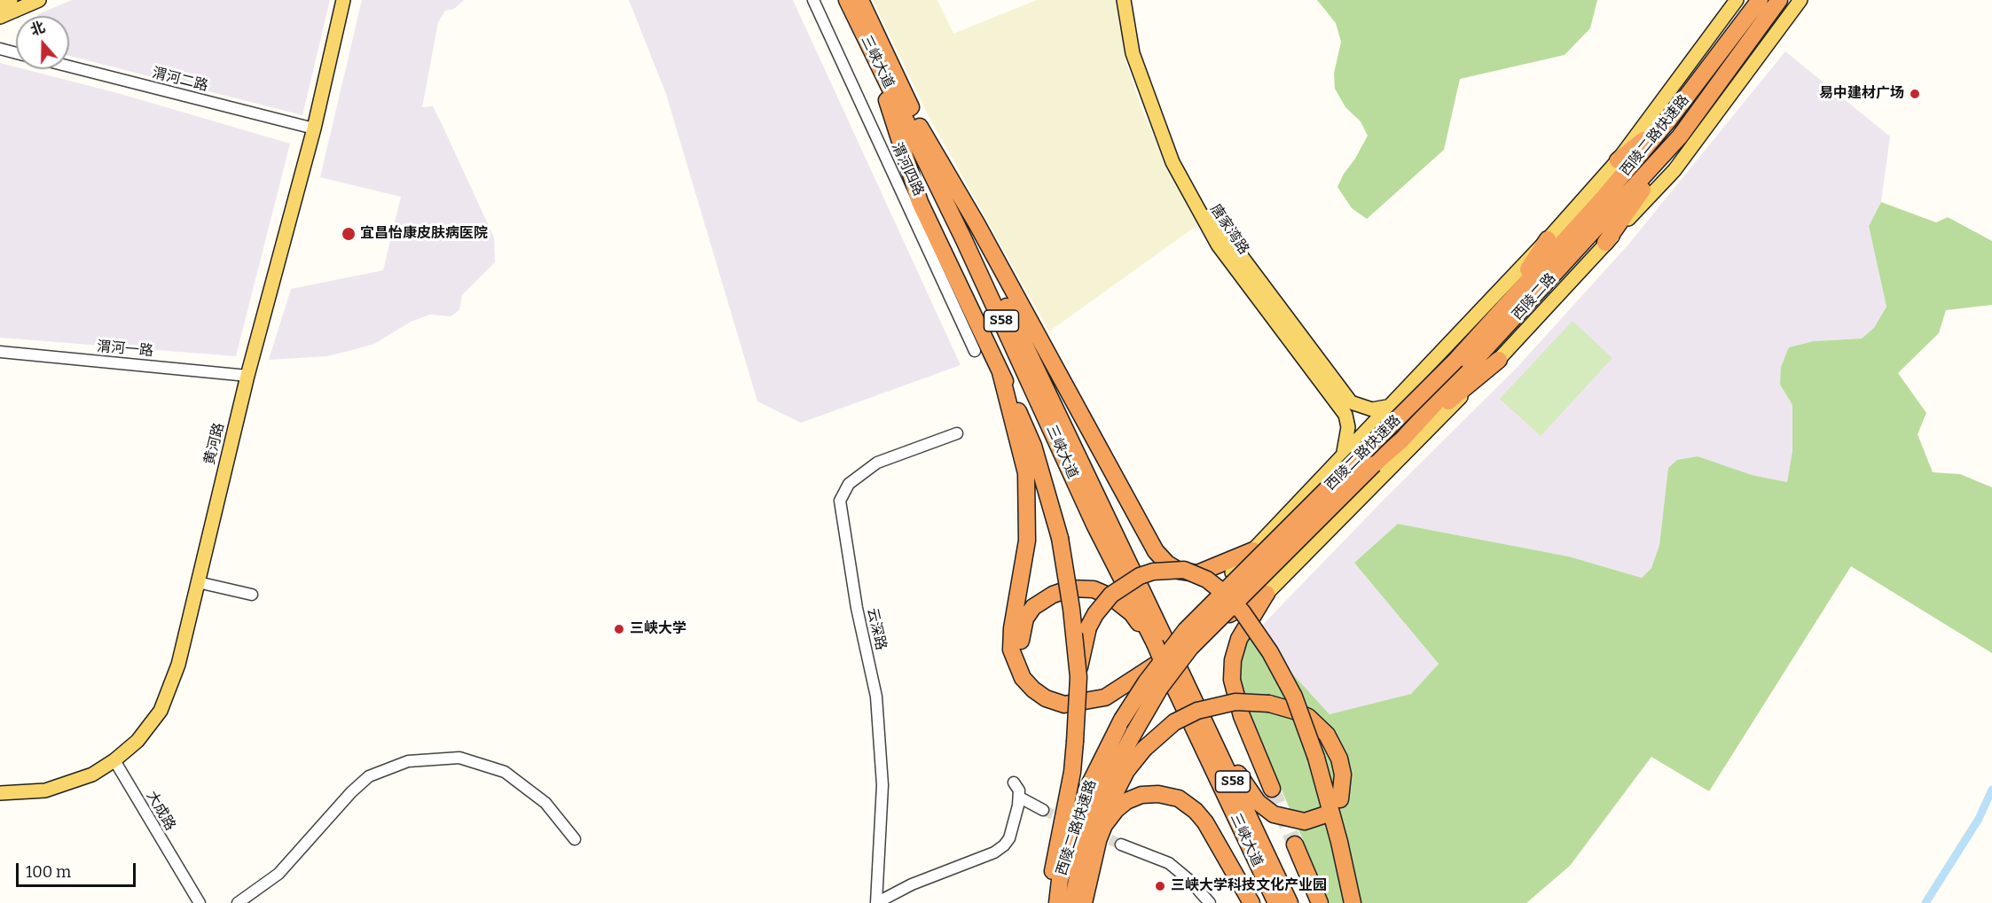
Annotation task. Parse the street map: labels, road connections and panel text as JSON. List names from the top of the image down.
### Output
{
  "streets": {
    "highway": ["三峡大道", "西陵二路快速路", "S58"],
    "main road": ["唐家湾路", "西陵二路", "黄河路"],
    "street": [
      "渭河二路",
      "渭河四路",
      "渭河一路",
      "云深路",
      "大成路"
    ]
  },
  "crossings": [
    ["渭河二路", "黄河路"],
    ["唐家湾路", "西陵二路"],
    ["渭河一路", "黄河路"],
    ["黄河路", "大成路"]
  ],
  "places": [
    "易中建材广场",
    "宜昌怡康皮肤病医院",
    "三峡大学",
    "三峡大学科技文化产业园"
  ],
  "scale_bar": "100 m",
  "north": "top"
}
